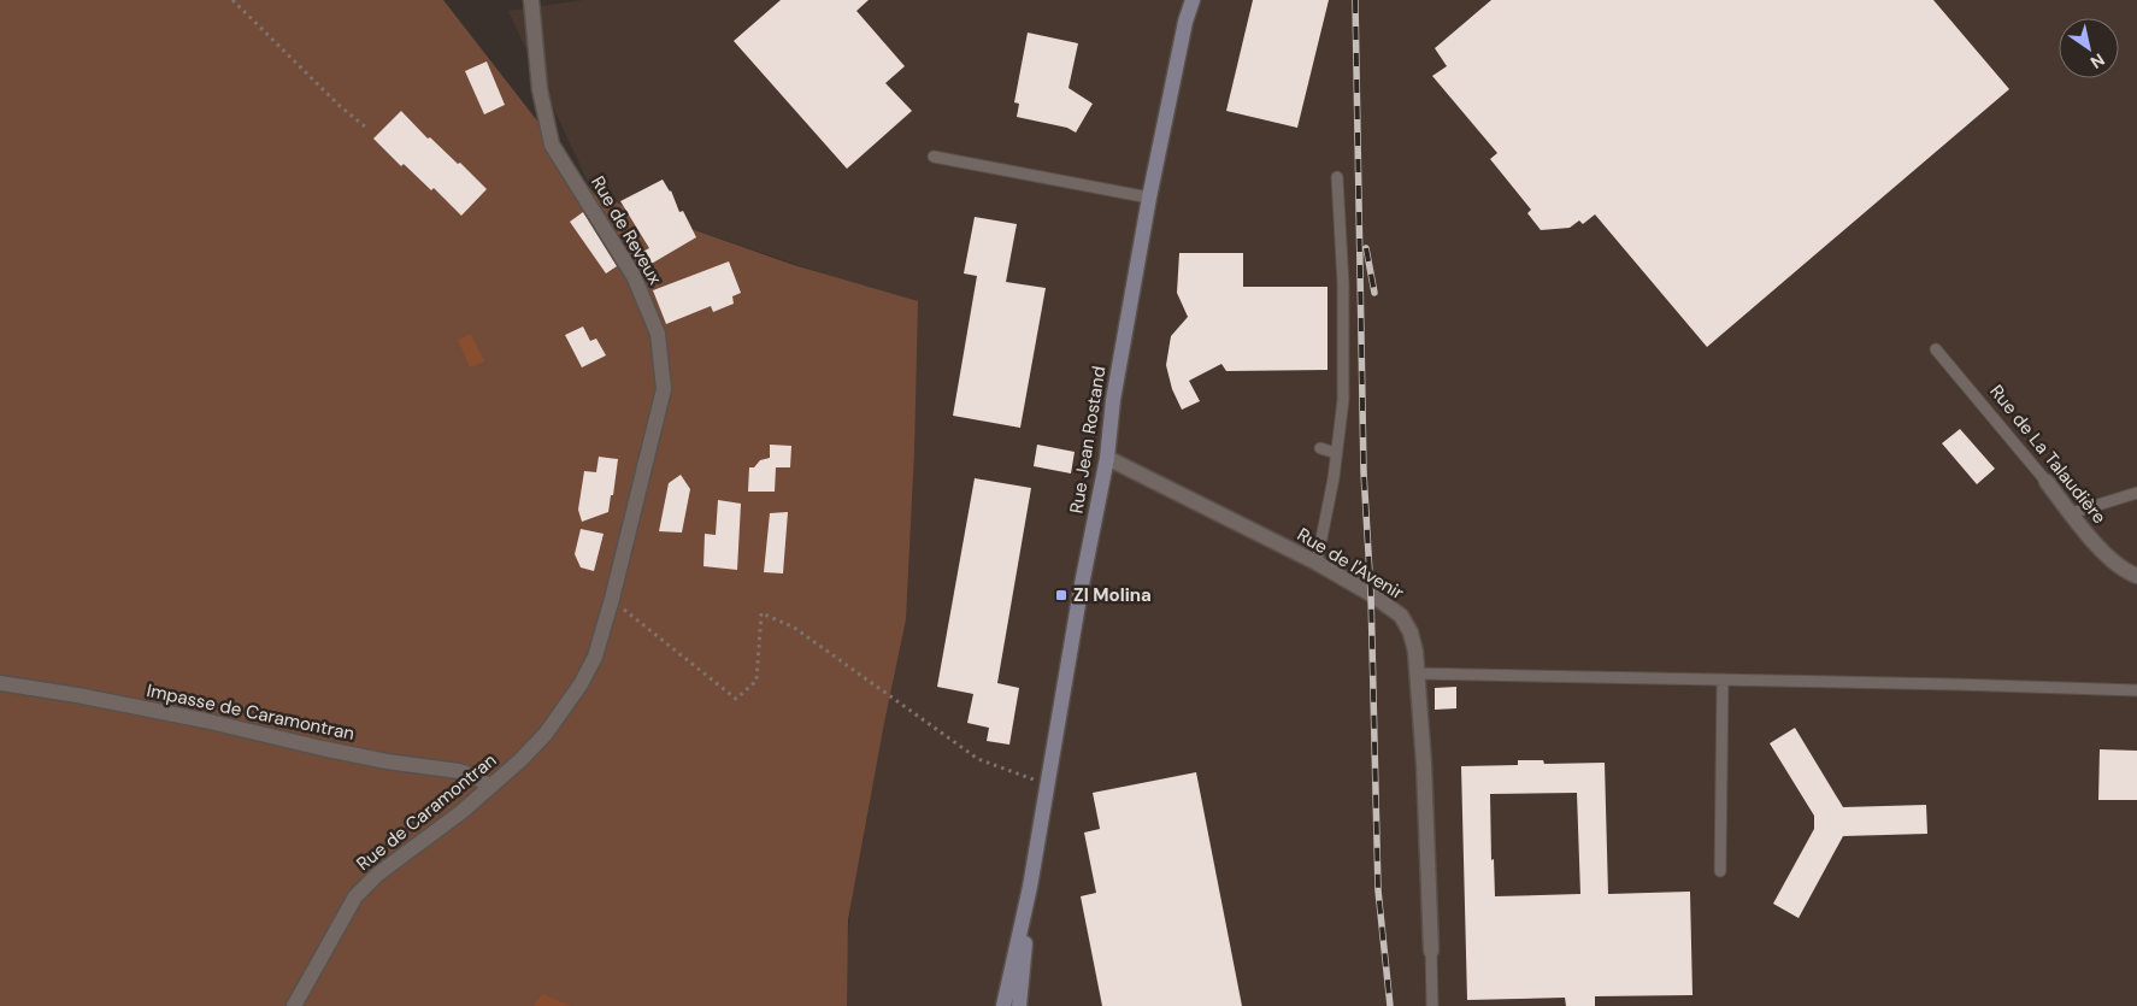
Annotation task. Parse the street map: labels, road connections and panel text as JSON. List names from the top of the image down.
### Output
{
  "streets": {
    "main road": ["Rue Jean Rostand"],
    "street": [
      "Rue de Reveux",
      "Rue de La Talaudière",
      "Rue de l'Avenir",
      "Impasse de Caramontran",
      "Rue de Caramontran"
    ]
  },
  "crossings": [
    ["Rue de Reveux", "Rue de Caramontran"],
    ["Rue Jean Rostand", "Rue de l'Avenir"],
    ["Impasse de Caramontran", "Rue de Caramontran"]
  ],
  "places": {
    "transit": ["ZI Molina"]
  },
  "north": "bottom right"
}
